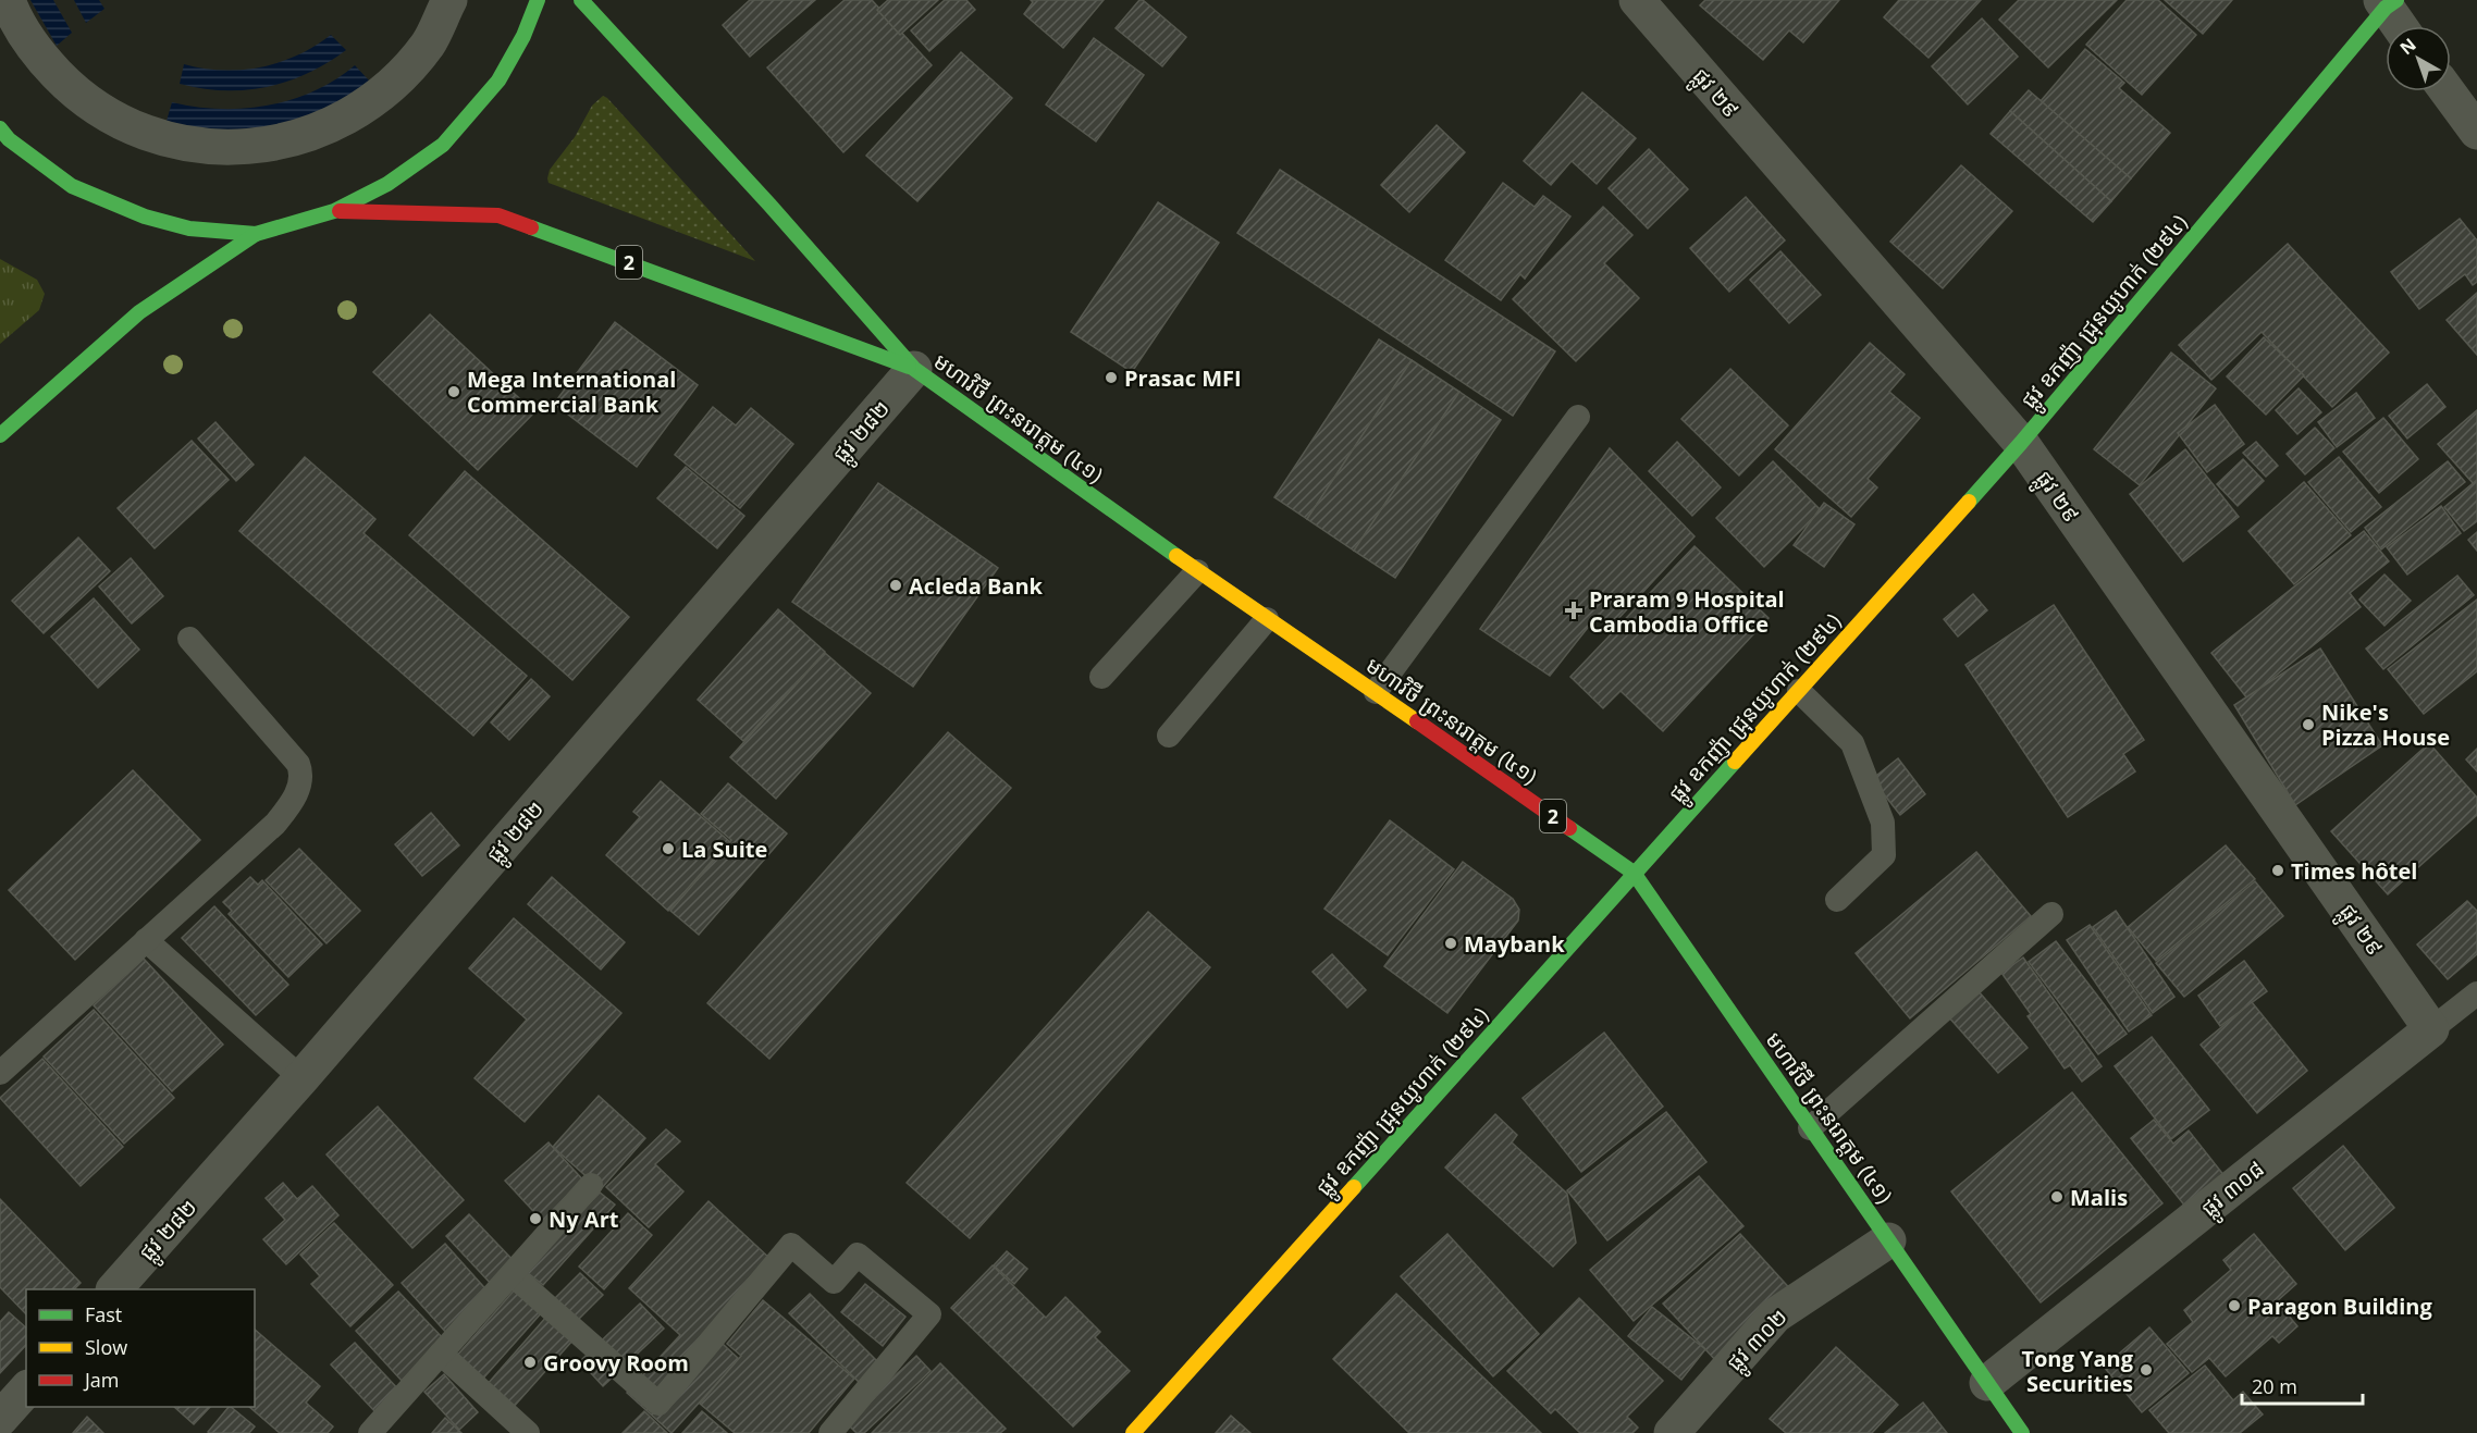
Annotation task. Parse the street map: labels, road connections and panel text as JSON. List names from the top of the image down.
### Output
{
  "streets": {
    "main road": ["2", "ផ្លូវ ឧកញ៉ា ជ្រុនយូហាក់ (២៩៤)", "មហាវិថី ព្រះនរោត្តម (៤១)"],
    "street": [
      "ផ្លូវ ២៩",
      "ផ្លូវ ២៨២",
      "ផ្លូវ ៣០៨",
      "ផ្លូវ ៣០២"
    ]
  },
  "crossings": [
    ["ផ្លូវ ២៩", "ផ្លូវ ឧកញ៉ា ជ្រុនយូហាក់ (២៩៤)"],
    ["ផ្លូវ ២៩", "ផ្លូវ ៣០៨"],
    ["2", "មហាវិថី ព្រះនរោត្តម (៤១)"],
    ["ផ្លូវ ឧកញ៉ា ជ្រុនយូហាក់ (២៩៤)", "មហាវិថី ព្រះនរោត្តម (៤១)"],
    ["មហាវិថី ព្រះនរោត្តម (៤១)", "ផ្លូវ ២៨២"],
    ["មហាវិថី ព្រះនរោត្តម (៤១)", "ផ្លូវ ៣០៨"],
    ["មហាវិថី ព្រះនរោត្តម (៤១)", "ផ្លូវ ៣០២"]
  ],
  "places": {
    "other": [
      "Prasac MFI",
      "Mega International Commercial Bank",
      "Acleda Bank",
      "Nike's Pizza House",
      "La Suite",
      "Times hôtel",
      "Maybank",
      "Malis",
      "Ny Art",
      "Paragon Building",
      "Groovy Room",
      "Tong Yang Securities"
    ],
    "health": ["Praram 9 Hospital Cambodia Office"]
  },
  "legend": ["Fast", "Slow", "Jam"],
  "scale_bar": "20 m",
  "north": "top left"
}
